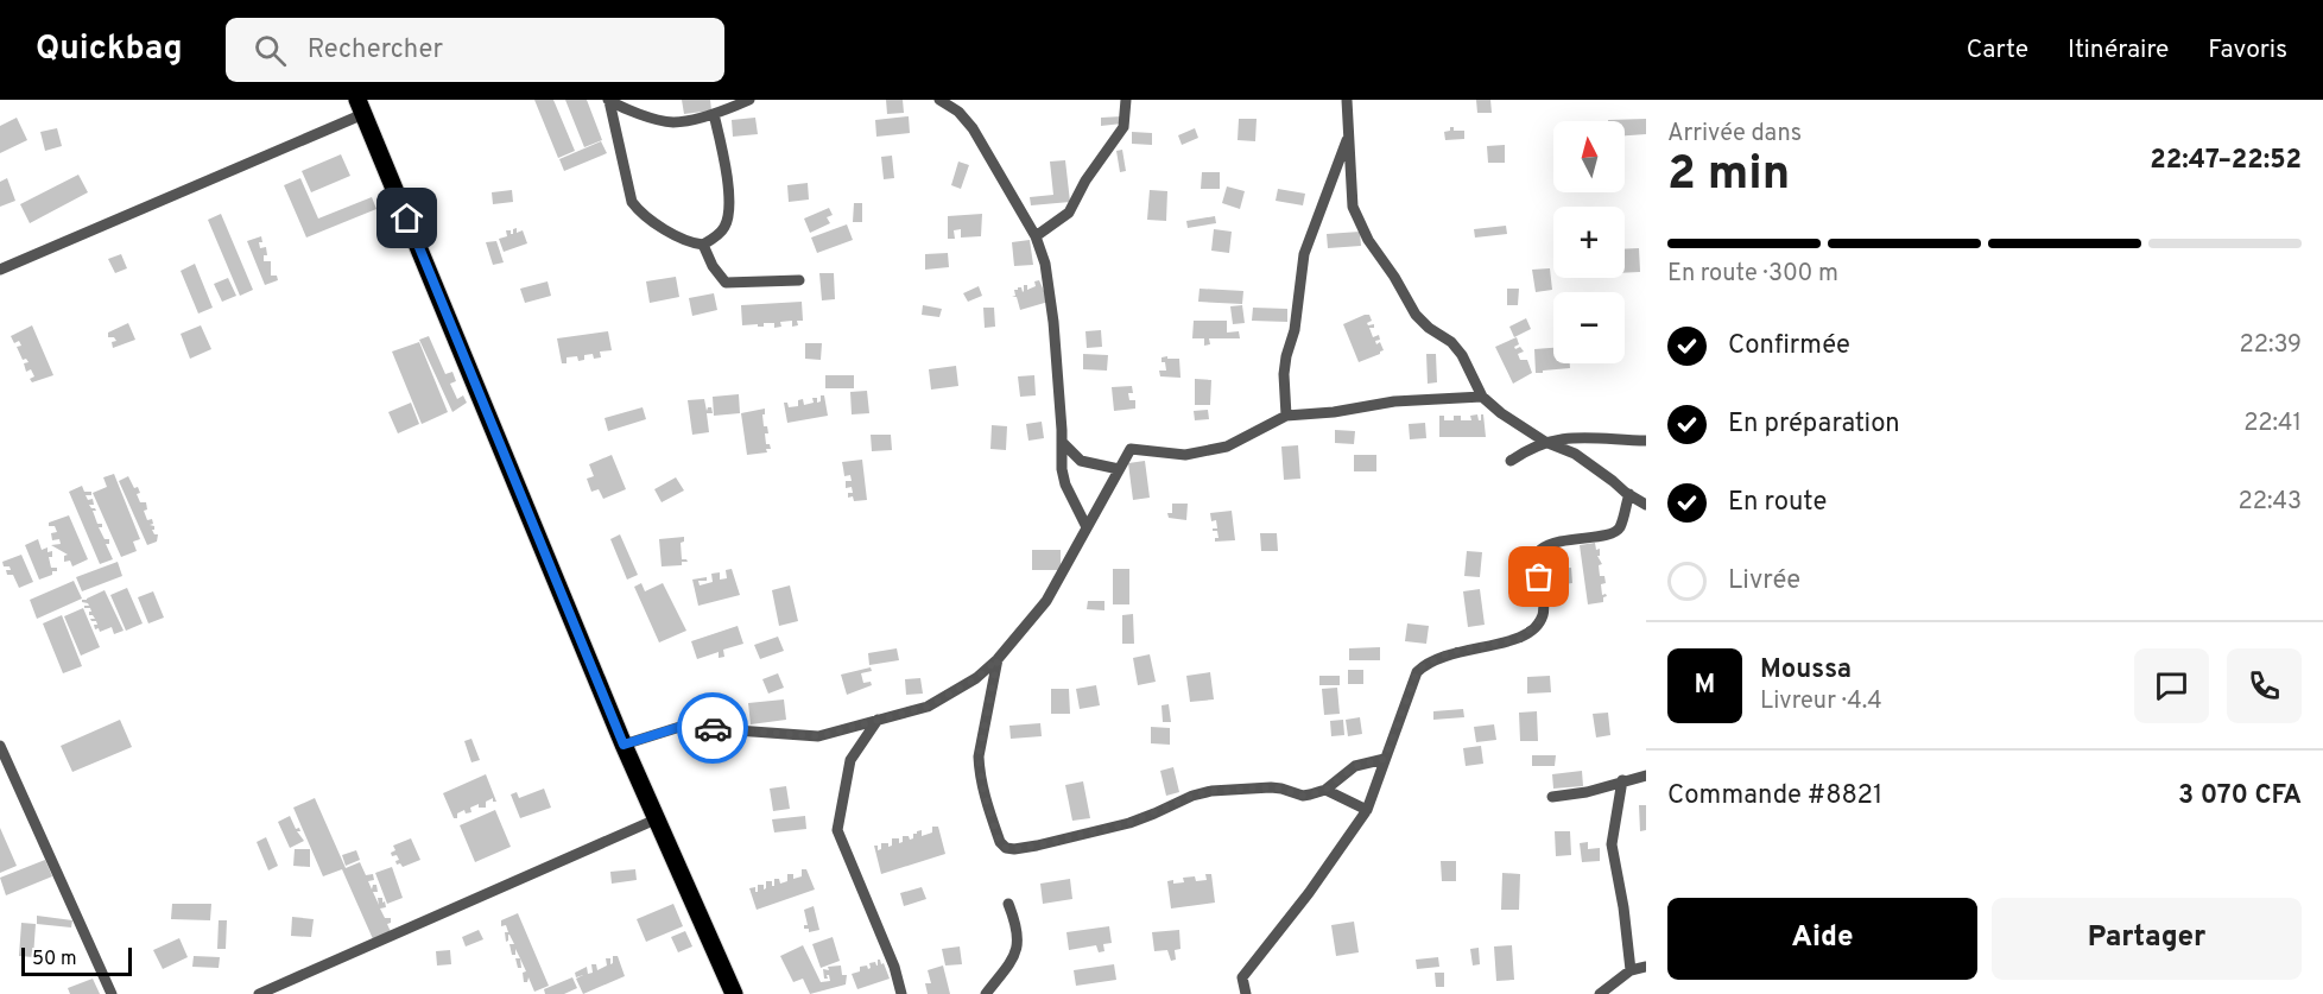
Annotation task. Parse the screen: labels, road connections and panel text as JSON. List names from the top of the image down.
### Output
{
  "scale_bar": "50 m",
  "north": "top",
  "page": {
    "header": "Quickbag",
    "search": "Rechercher",
    "nav": ["Carte", "Itinéraire", "Favoris"],
    "heading": ["2 min", "Arrivée dans", "22:47–22:52"],
    "panel": [
      "Moussa",
      "Livreur · 4.4",
      "Commande #8821",
      "3 070 CFA"
    ],
    "map_buttons": ["+", "−"],
    "bar": "En route · 300 m",
    "list": [
      ["Confirmée", "22:39"],
      ["En préparation", "22:41"],
      ["En route", "22:43"],
      "Livrée"
    ],
    "round": "M",
    "buttons": ["Aide", "Partager"],
    "scale": "50 m"
  }
}
